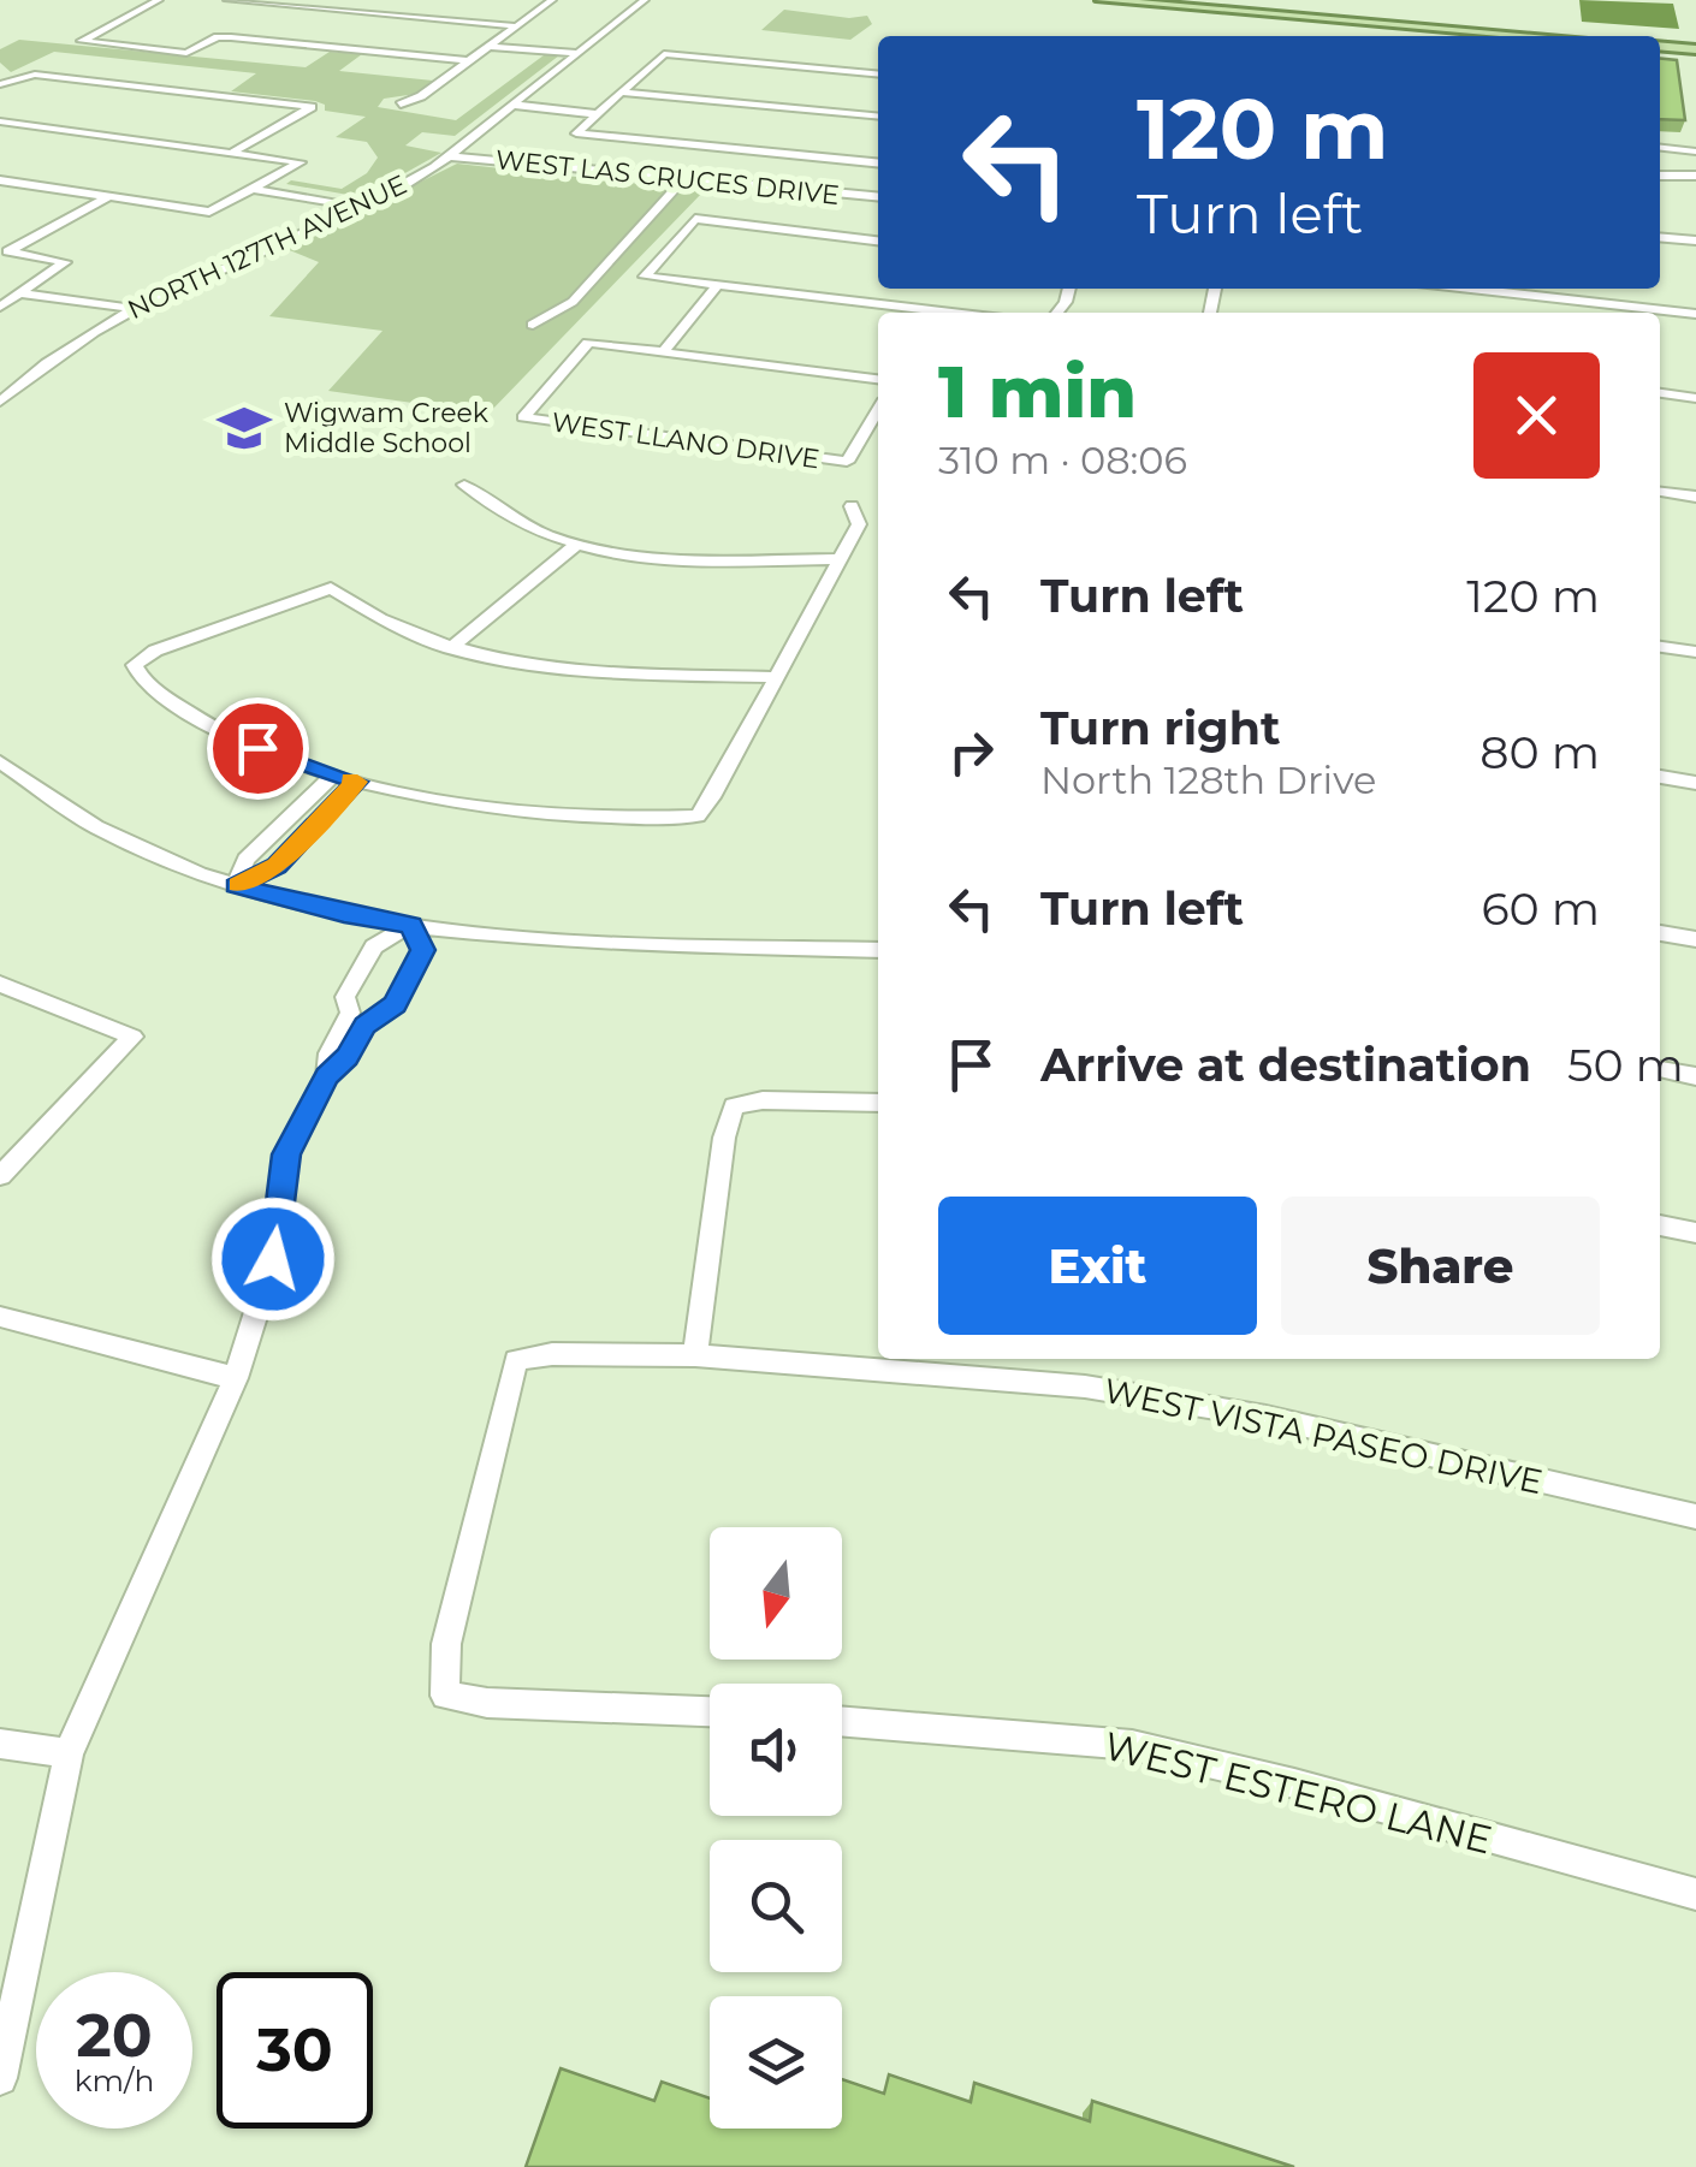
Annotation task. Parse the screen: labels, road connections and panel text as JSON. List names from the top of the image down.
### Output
{
  "streets": {
    "street": [
      "WEST LAS CRUCES DRIVE",
      "NORTH 127TH AVENUE",
      "WEST LLANO DRIVE",
      "WEST VISTA PASEO DRIVE",
      "WEST ESTERO LANE"
    ]
  },
  "crossings": [
    ["WEST LAS CRUCES DRIVE", "NORTH 127TH AVENUE"]
  ],
  "places": {
    "school or university": ["Wigwam Creek Middle School"]
  },
  "north": "bottom",
  "page": {
    "turn": ["120 m", "Turn left"],
    "heading": ["1 min", "310 m · 08:06"],
    "list": [
      {
        "name": "Turn left",
        "value": "120 m"
      },
      {
        "name": "Turn right",
        "note": "North 128th Drive",
        "value": "80 m"
      },
      {
        "name": "Turn left",
        "value": "60 m"
      },
      {
        "name": "Arrive at destination",
        "value": "50 m"
      }
    ],
    "buttons": ["Exit", "Share"],
    "speed": "20 km/h",
    "limit": "30"
  }
}
